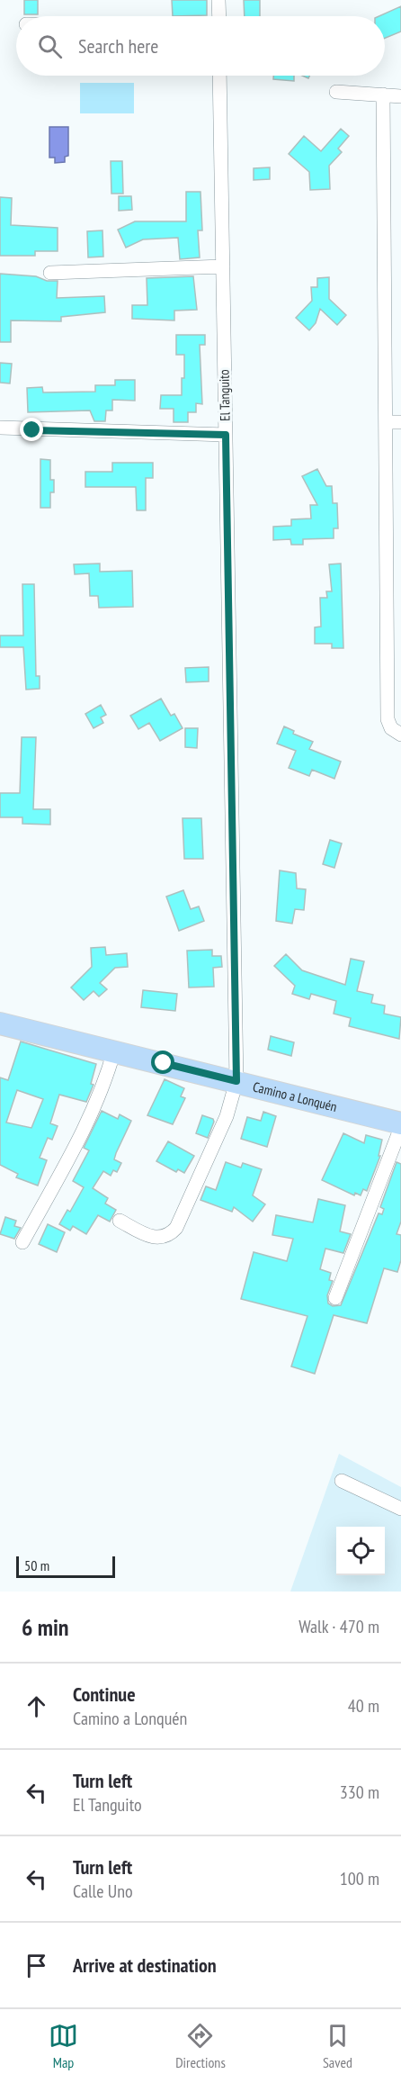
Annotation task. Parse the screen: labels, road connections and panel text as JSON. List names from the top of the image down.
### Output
{
  "streets": {
    "main road": ["Camino a Lonquén"],
    "street": ["El Tanguito"]
  },
  "crossings": [
    ["El Tanguito", "Camino a Lonquén"]
  ],
  "scale_bar": "50 m",
  "page": {
    "search": "Search here",
    "scale": "50 m",
    "heading": ["6 min", "Walk · 470 m"],
    "list": [
      ["Continue", "Camino a Lonquén", "40 m"],
      ["Turn left", "El Tanguito", "330 m"],
      ["Turn left", "Calle Uno", "100 m"],
      "Arrive at destination"
    ],
    "nav": ["Map", "Directions", "Saved"]
  }
}
